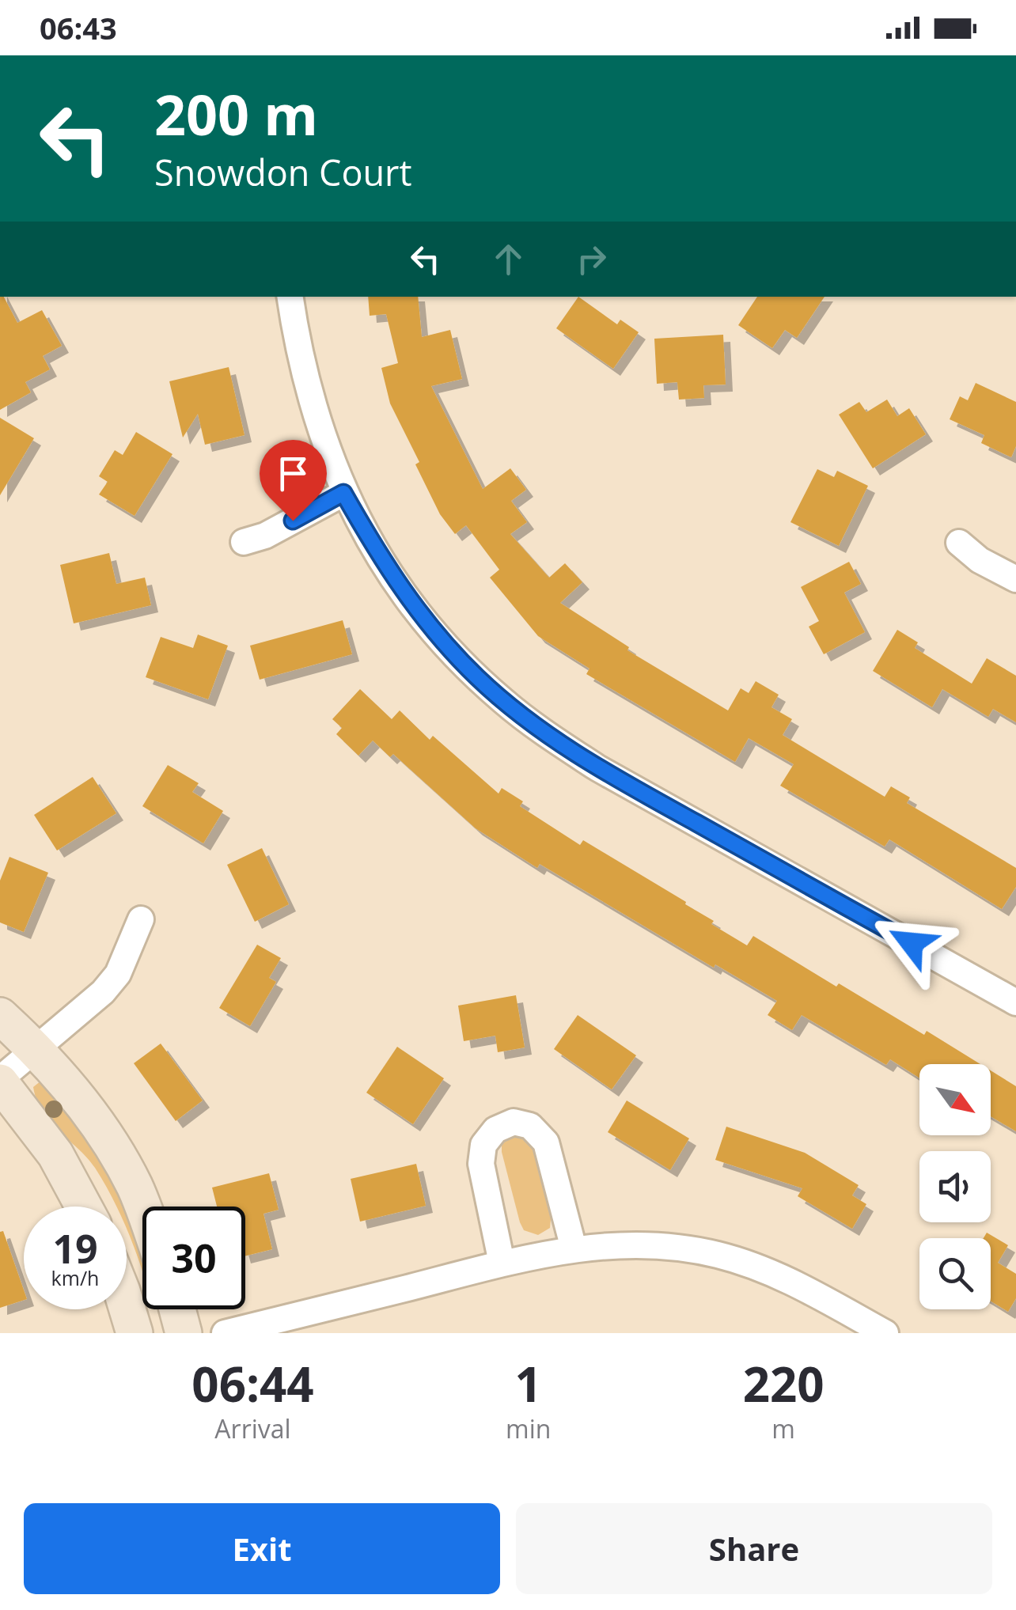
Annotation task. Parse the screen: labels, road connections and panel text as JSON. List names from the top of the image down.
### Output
{
  "north": "bottom right",
  "page": {
    "status": "06:43",
    "turn": ["200 m", "Snowdon Court"],
    "speed": "19 km/h",
    "limit": "30",
    "eta": [
      "06:44",
      "Arrival",
      "1",
      "min",
      "220",
      "m"
    ],
    "buttons": ["Exit", "Share"]
  }
}
